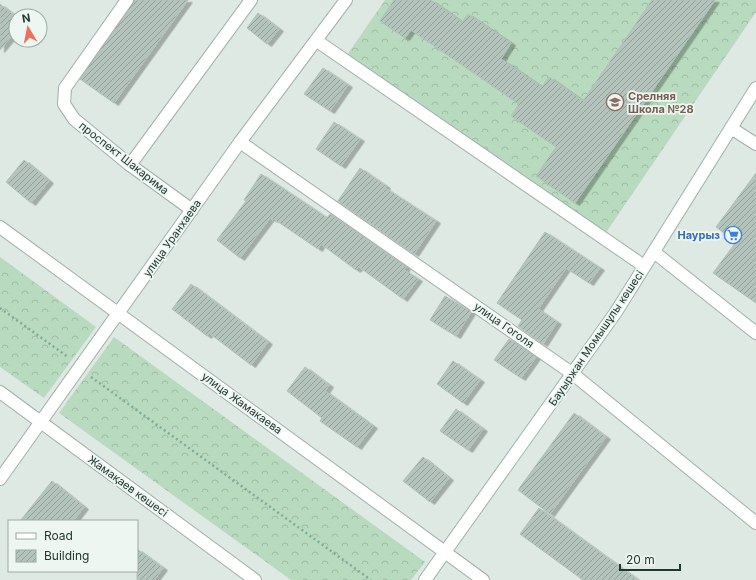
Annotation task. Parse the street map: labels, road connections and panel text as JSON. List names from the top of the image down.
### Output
{
  "streets": {
    "street": [
      "проспект Шакарима",
      "улица Уранхаева",
      "улица Гоголя",
      "Бауыржан Момышұлы көшесі",
      "улица Жамакаева",
      "Жамақаев көшесі"
    ]
  },
  "crossings": [
    ["проспект Шакарима", "улица Уранхаева"],
    ["улица Уранхаева", "улица Гоголя"],
    ["улица Уранхаева", "улица Жамакаева"],
    ["улица Уранхаева", "Жамақаев көшесі"],
    ["улица Гоголя", "Бауыржан Момышұлы көшесі"],
    ["Бауыржан Момышұлы көшесі", "улица Жамакаева"]
  ],
  "places": {
    "school or university": ["Срелняя Школа №28"],
    "supermarket": ["Наурыз"]
  },
  "legend": ["Road", "Building"],
  "scale_bar": "20 m",
  "north": "top"
}
